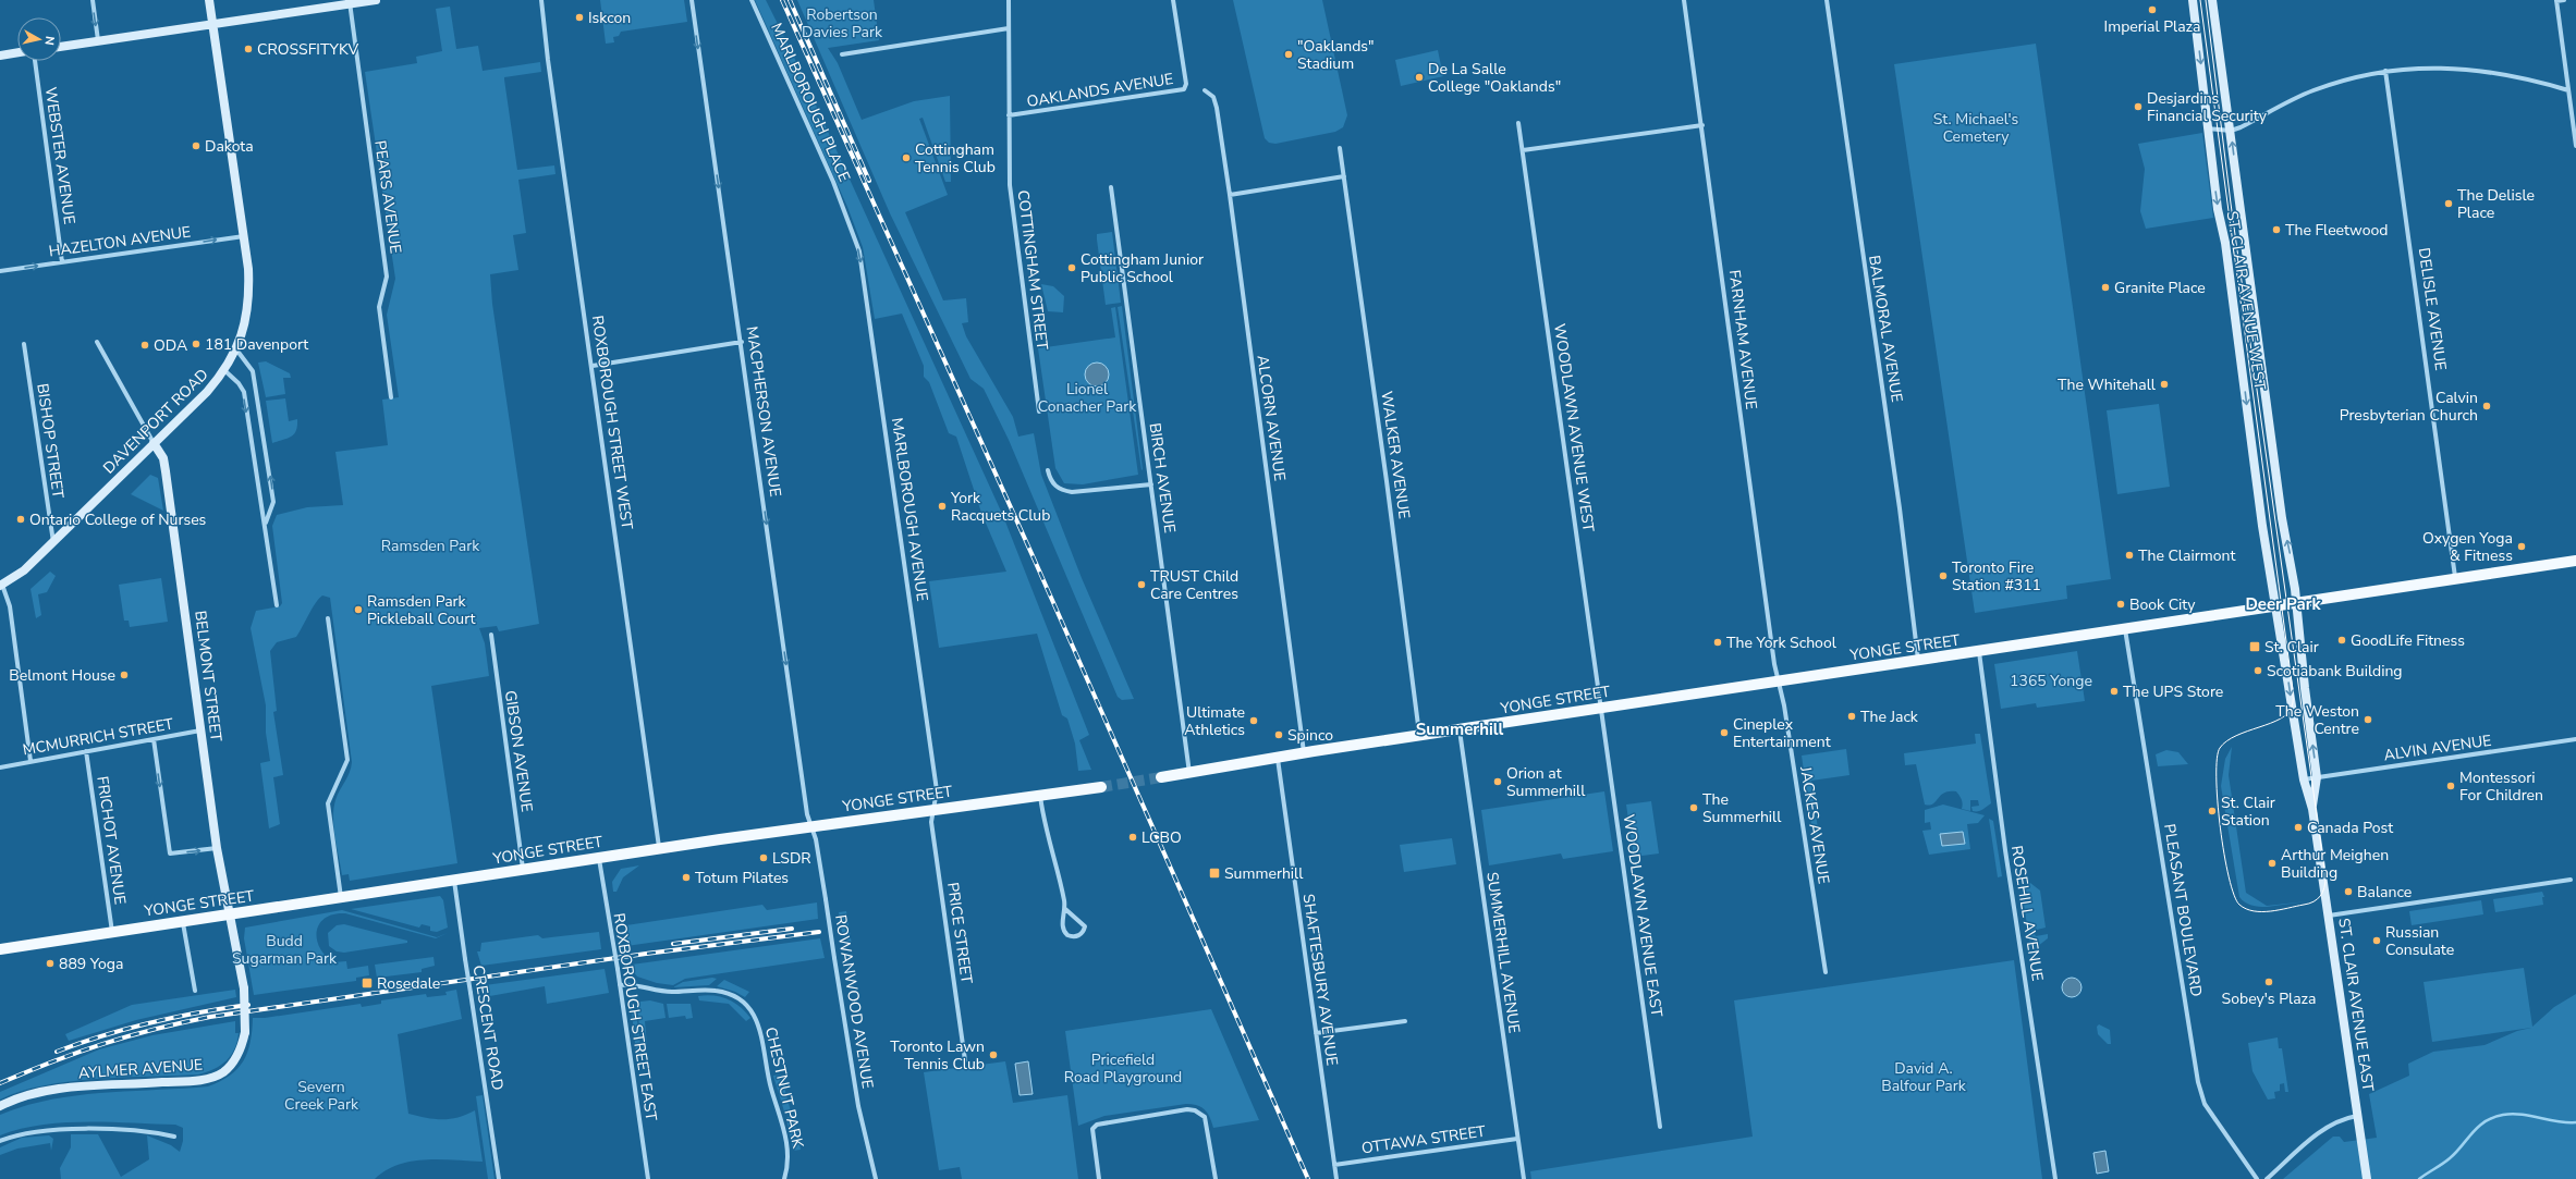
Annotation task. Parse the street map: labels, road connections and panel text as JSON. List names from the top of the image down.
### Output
{
  "streets": {
    "main road": [
      "ST. CLAIR AVENUE WEST",
      "DAVENPORT ROAD",
      "YONGE STREET",
      "BELMONT STREET",
      "ST. CLAIR AVENUE EAST",
      "AYLMER AVENUE"
    ],
    "street": [
      "OAKLANDS AVENUE",
      "MARLBOROUGH PLACE",
      "WEBSTER AVENUE",
      "PEARS AVENUE",
      "HAZELTON AVENUE",
      "COTTINGHAM STREET",
      "DELISLE AVENUE",
      "BALMORAL AVENUE",
      "FARNHAM AVENUE",
      "MACPHERSON AVENUE",
      "ALCORN AVENUE",
      "ROXBOROUGH STREET WEST",
      "WOODLAWN AVENUE WEST",
      "BISHOP STREET",
      "WALKER AVENUE",
      "BIRCH AVENUE",
      "MARLBOROUGH AVENUE",
      "MCMURRICH STREET",
      "ALVIN AVENUE",
      "GIBSON AVENUE",
      "JACKES AVENUE",
      "FRICHOT AVENUE",
      "PLEASANT BOULEVARD",
      "ROSEHILL AVENUE",
      "WOODLAWN AVENUE EAST",
      "PRICE STREET",
      "SUMMERHILL AVENUE",
      "SHAFTESBURY AVENUE",
      "ROWANWOOD AVENUE",
      "ROXBOROUGH STREET EAST",
      "CRESCENT ROAD",
      "CHESTNUT PARK",
      "OTTAWA STREET"
    ]
  },
  "crossings": [
    ["OAKLANDS AVENUE", "COTTINGHAM STREET"],
    ["MARLBOROUGH PLACE", "MARLBOROUGH AVENUE"],
    ["WEBSTER AVENUE", "HAZELTON AVENUE"],
    ["HAZELTON AVENUE", "DAVENPORT ROAD"],
    ["ST. CLAIR AVENUE WEST", "YONGE STREET"],
    ["ST. CLAIR AVENUE WEST", "ST. CLAIR AVENUE EAST"],
    ["DELISLE AVENUE", "YONGE STREET"],
    ["BALMORAL AVENUE", "YONGE STREET"],
    ["FARNHAM AVENUE", "YONGE STREET"],
    ["FARNHAM AVENUE", "JACKES AVENUE"],
    ["MACPHERSON AVENUE", "YONGE STREET"],
    ["MACPHERSON AVENUE", "ROWANWOOD AVENUE"],
    ["ALCORN AVENUE", "YONGE STREET"],
    ["DAVENPORT ROAD", "BISHOP STREET"],
    ["DAVENPORT ROAD", "BELMONT STREET"],
    ["ROXBOROUGH STREET WEST", "YONGE STREET"],
    ["WOODLAWN AVENUE WEST", "YONGE STREET"],
    ["WOODLAWN AVENUE WEST", "WOODLAWN AVENUE EAST"],
    ["WALKER AVENUE", "YONGE STREET"],
    ["BIRCH AVENUE", "YONGE STREET"],
    ["MARLBOROUGH AVENUE", "YONGE STREET"],
    ["MARLBOROUGH AVENUE", "PRICE STREET"],
    ["YONGE STREET", "BELMONT STREET"],
    ["YONGE STREET", "GIBSON AVENUE"],
    ["YONGE STREET", "JACKES AVENUE"],
    ["YONGE STREET", "FRICHOT AVENUE"],
    ["YONGE STREET", "PLEASANT BOULEVARD"],
    ["YONGE STREET", "ROSEHILL AVENUE"],
    ["YONGE STREET", "WOODLAWN AVENUE EAST"],
    ["YONGE STREET", "PRICE STREET"],
    ["YONGE STREET", "SUMMERHILL AVENUE"],
    ["YONGE STREET", "SHAFTESBURY AVENUE"],
    ["YONGE STREET", "ROWANWOOD AVENUE"],
    ["YONGE STREET", "ST. CLAIR AVENUE EAST"],
    ["YONGE STREET", "ROXBOROUGH STREET EAST"],
    ["YONGE STREET", "CRESCENT ROAD"],
    ["YONGE STREET", "AYLMER AVENUE"],
    ["BELMONT STREET", "MCMURRICH STREET"],
    ["BELMONT STREET", "AYLMER AVENUE"],
    ["MCMURRICH STREET", "FRICHOT AVENUE"],
    ["ALVIN AVENUE", "ST. CLAIR AVENUE EAST"],
    ["SUMMERHILL AVENUE", "OTTAWA STREET"],
    ["SHAFTESBURY AVENUE", "OTTAWA STREET"],
    ["ROXBOROUGH STREET EAST", "CHESTNUT PARK"]
  ],
  "one_way": ["HAZELTON AVENUE", "MACPHERSON AVENUE", "MARLBOROUGH AVENUE"],
  "districts": ["Deer Park", "Summerhill"],
  "parks": [
    "Robertson Davies Park",
    "St. Michael's Cemetery",
    "Lionel Conacher Park",
    "Ramsden Park",
    "1365 Yonge",
    "Budd Sugarman Park",
    "Pricefield Road Playground",
    "David A. Balfour Park",
    "Severn Creek Park"
  ],
  "places": {
    "other": [
      "Imperial Plaza",
      "Iskcon",
      "CROSSFITYKV",
      "\"Oaklands\" Stadium",
      "De La Salle College \"Oaklands\"",
      "Desjardins Financial Security",
      "Dakota",
      "Cottingham Tennis Club",
      "The Delisle Place",
      "The Fleetwood",
      "Cottingham Junior Public School",
      "Granite Place",
      "181 Davenport",
      "ODA",
      "The Whitehall",
      "Calvin Presbyterian Church",
      "York Racquets Club",
      "Ontario College of Nurses",
      "Oxygen Yoga & Fitness",
      "The Clairmont",
      "Toronto Fire Station #311",
      "TRUST Child Care Centres",
      "Book City",
      "Ramsden Park Pickleball Court",
      "GoodLife Fitness",
      "The York School",
      "Scotiabank Building",
      "Belmont House",
      "The UPS Store",
      "The Jack",
      "The Weston Centre",
      "Ultimate Athletics",
      "Cineplex Entertainment",
      "Spinco",
      "Orion at Summerhill",
      "Montessori For Children",
      "The Summerhill",
      "St. Clair Station",
      "Canada Post",
      "LCBO",
      "LSDR",
      "Arthur Meighen Building",
      "Totum Pilates",
      "Balance",
      "Russian Consulate",
      "889 Yoga",
      "Sobey's Plaza",
      "Toronto Lawn Tennis Club"
    ],
    "transit": ["St. Clair", "Summerhill", "Rosedale"]
  },
  "north": "right"
}
